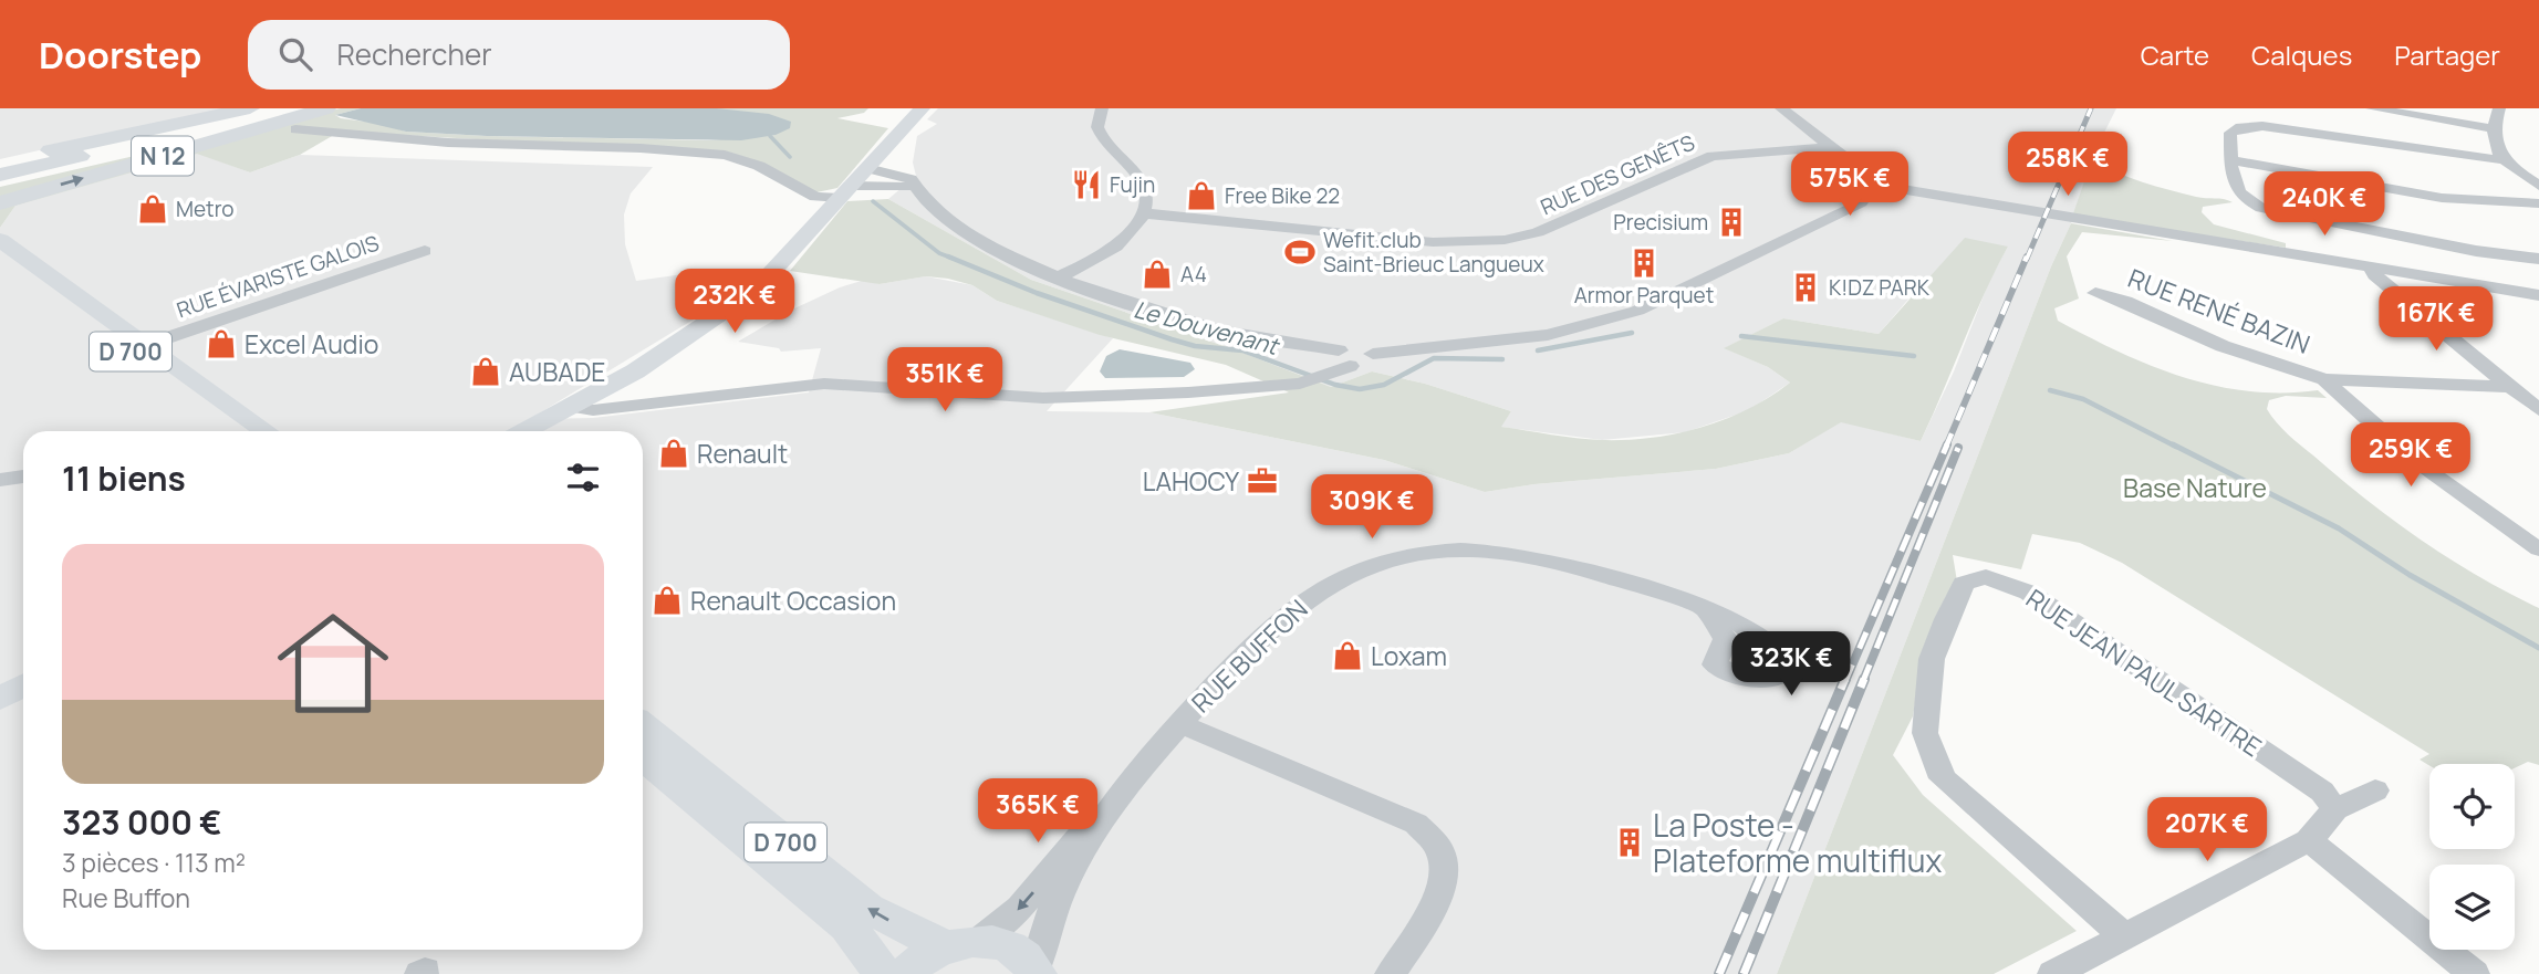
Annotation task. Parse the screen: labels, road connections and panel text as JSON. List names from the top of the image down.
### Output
{
  "streets": {
    "highway": ["N 12"],
    "main road": ["D 700"],
    "street": [
      "RUE DES GENÊTS",
      "RUE ÉVARISTE GALOIS",
      "RUE RENÉ BAZIN",
      "RUE BUFFON",
      "RUE JEAN PAUL SARTRE"
    ]
  },
  "crossings": [
    ["RUE ÉVARISTE GALOIS", "D 700"],
    ["D 700", "RUE BUFFON"]
  ],
  "water": ["Le Douvenant"],
  "parks": ["Base Nature"],
  "places": {
    "restaurant": ["Fujin"],
    "shop": [
      "Free Bike 22",
      "Metro",
      "A4",
      "Excel Audio",
      "AUBADE",
      "Renault",
      "Renault Occasion",
      "Loxam"
    ],
    "building": [
      "Precisium",
      "Armor Parquet",
      "K!DZ PARK",
      "La Poste - Plateforme multiflux"
    ],
    "sports": ["Wefit.club Saint-Brieuc Langueux"],
    "office": ["LAHOCY"]
  },
  "page": {
    "header": "Doorstep",
    "search": "Rechercher",
    "nav": ["Carte", "Calques", "Partager"],
    "price": [
      "258K €",
      "575K €",
      "240K €",
      "232K €",
      "167K €",
      "351K €",
      "259K €",
      "309K €",
      "323K €",
      "365K €",
      "207K €"
    ],
    "heading": "11 biens",
    "list": [
      {
        "name": "323 000 €",
        "note": "3 pièces · 113 m² · Rue Buffon"
      }
    ]
  }
}
